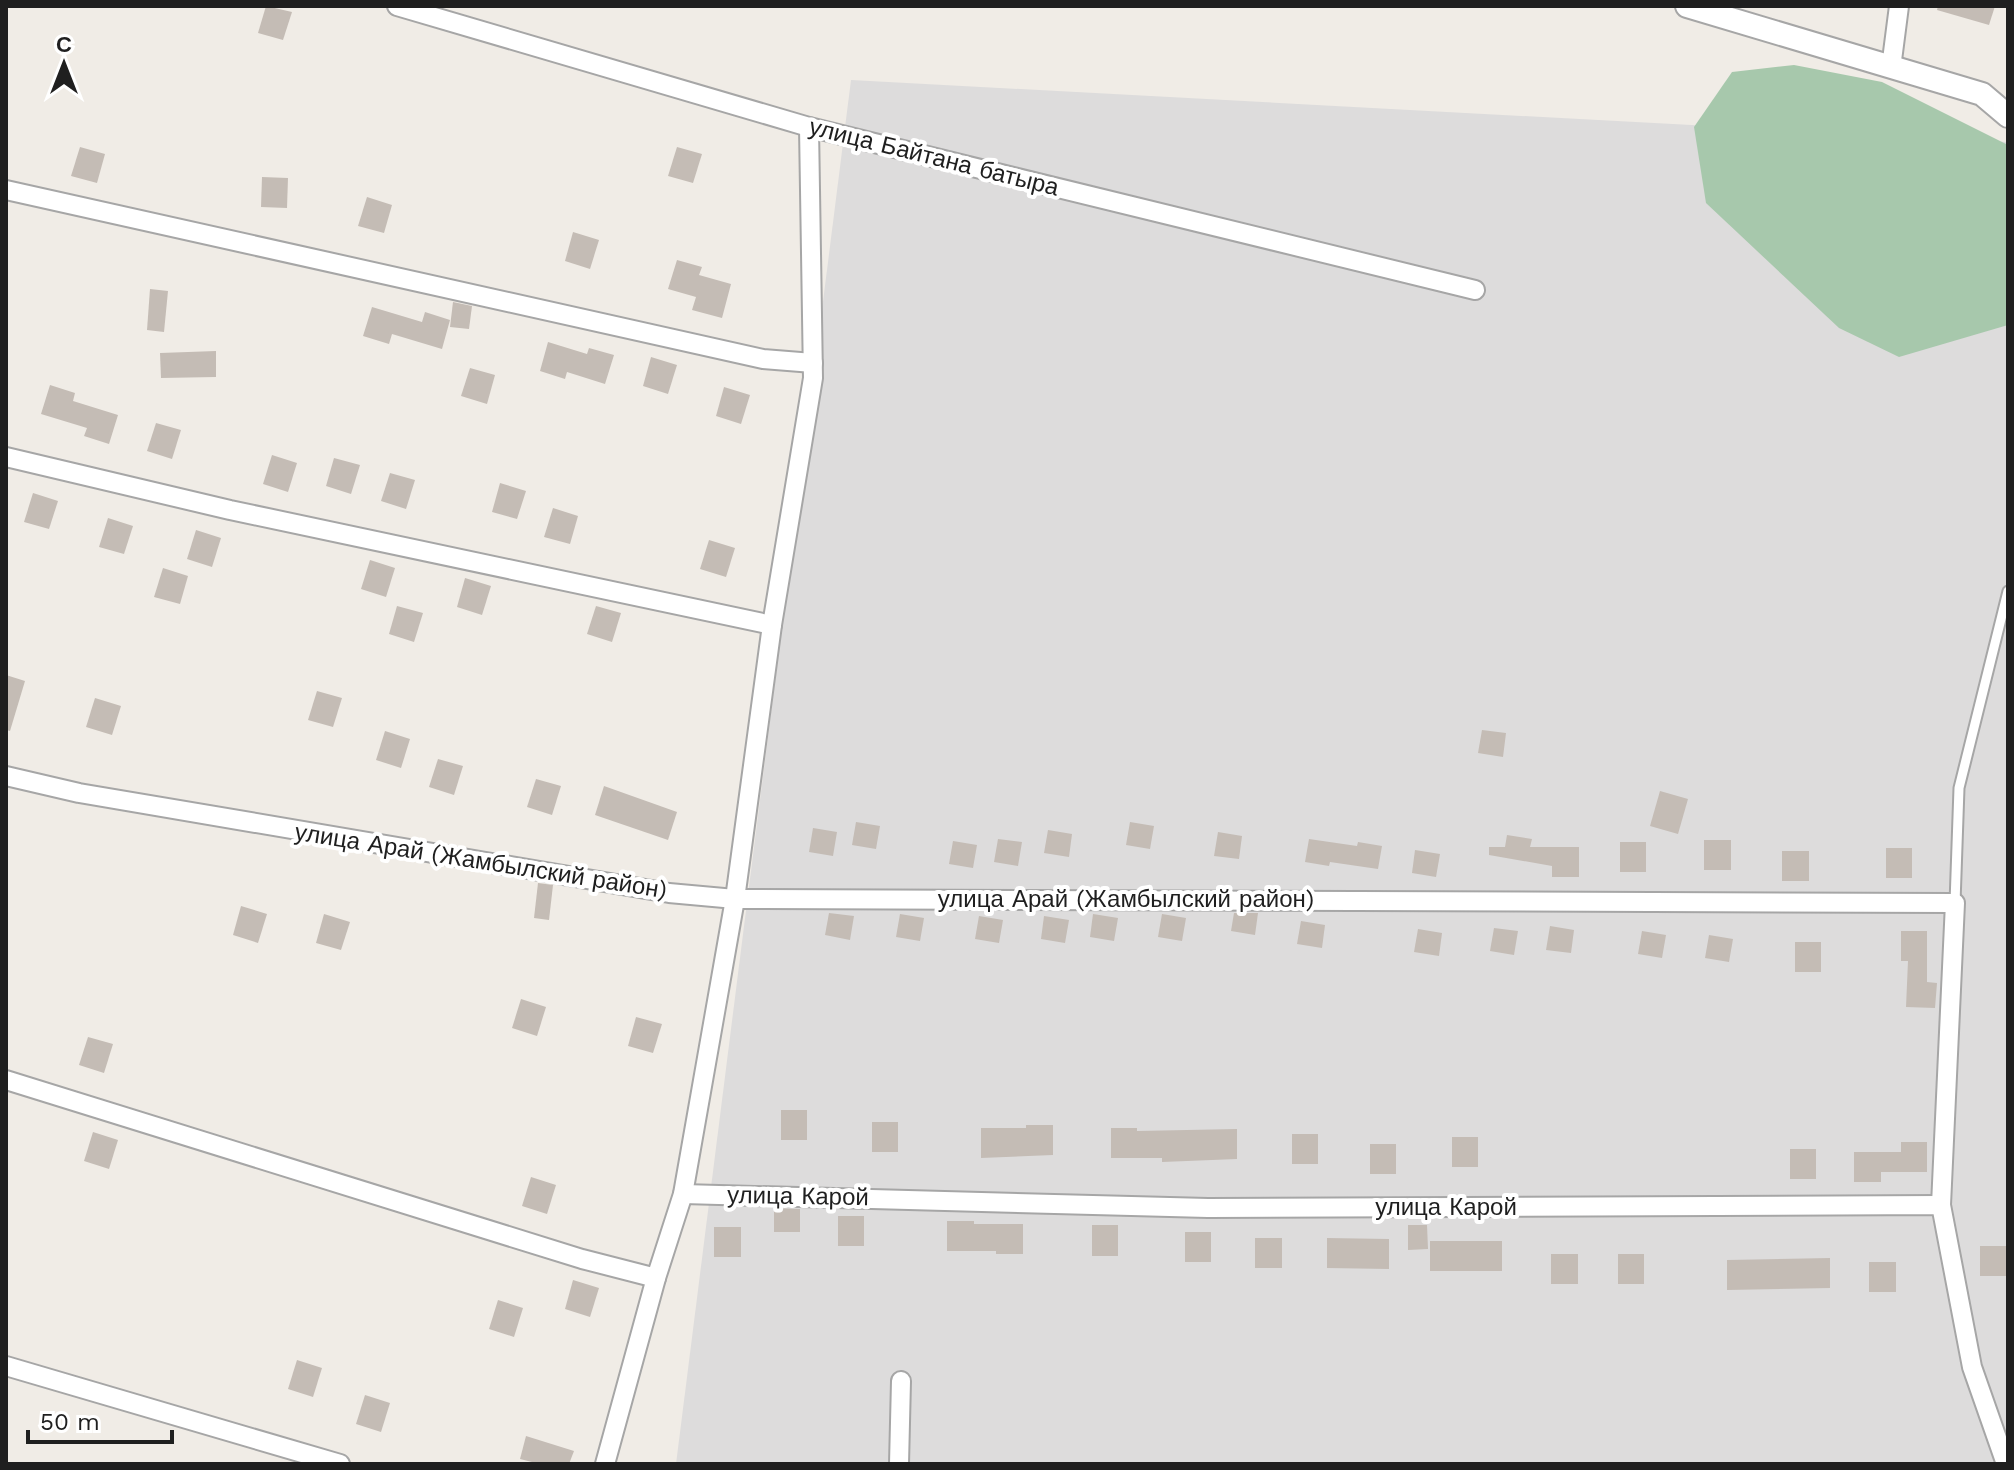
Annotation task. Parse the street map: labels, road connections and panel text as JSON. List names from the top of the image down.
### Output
{
  "streets": {
    "street": ["улица Байтана батыра", "улица Арай (Жамбылский район)", "улица Карой"]
  },
  "scale_bar": "50 m",
  "north": "top"
}
